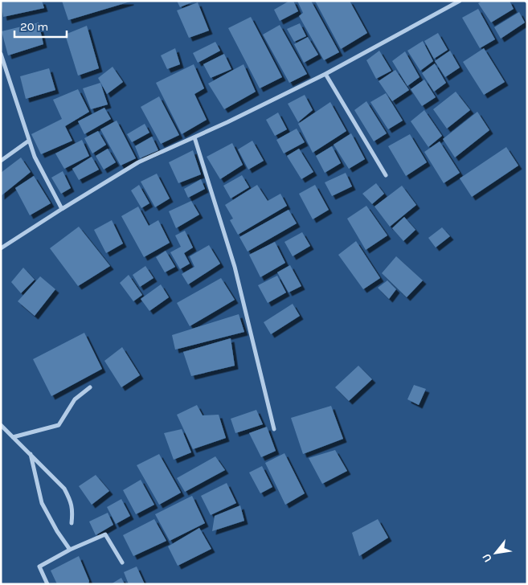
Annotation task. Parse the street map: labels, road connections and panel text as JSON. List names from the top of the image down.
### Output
{
  "scale_bar": "20 m",
  "north": "bottom left"
}
